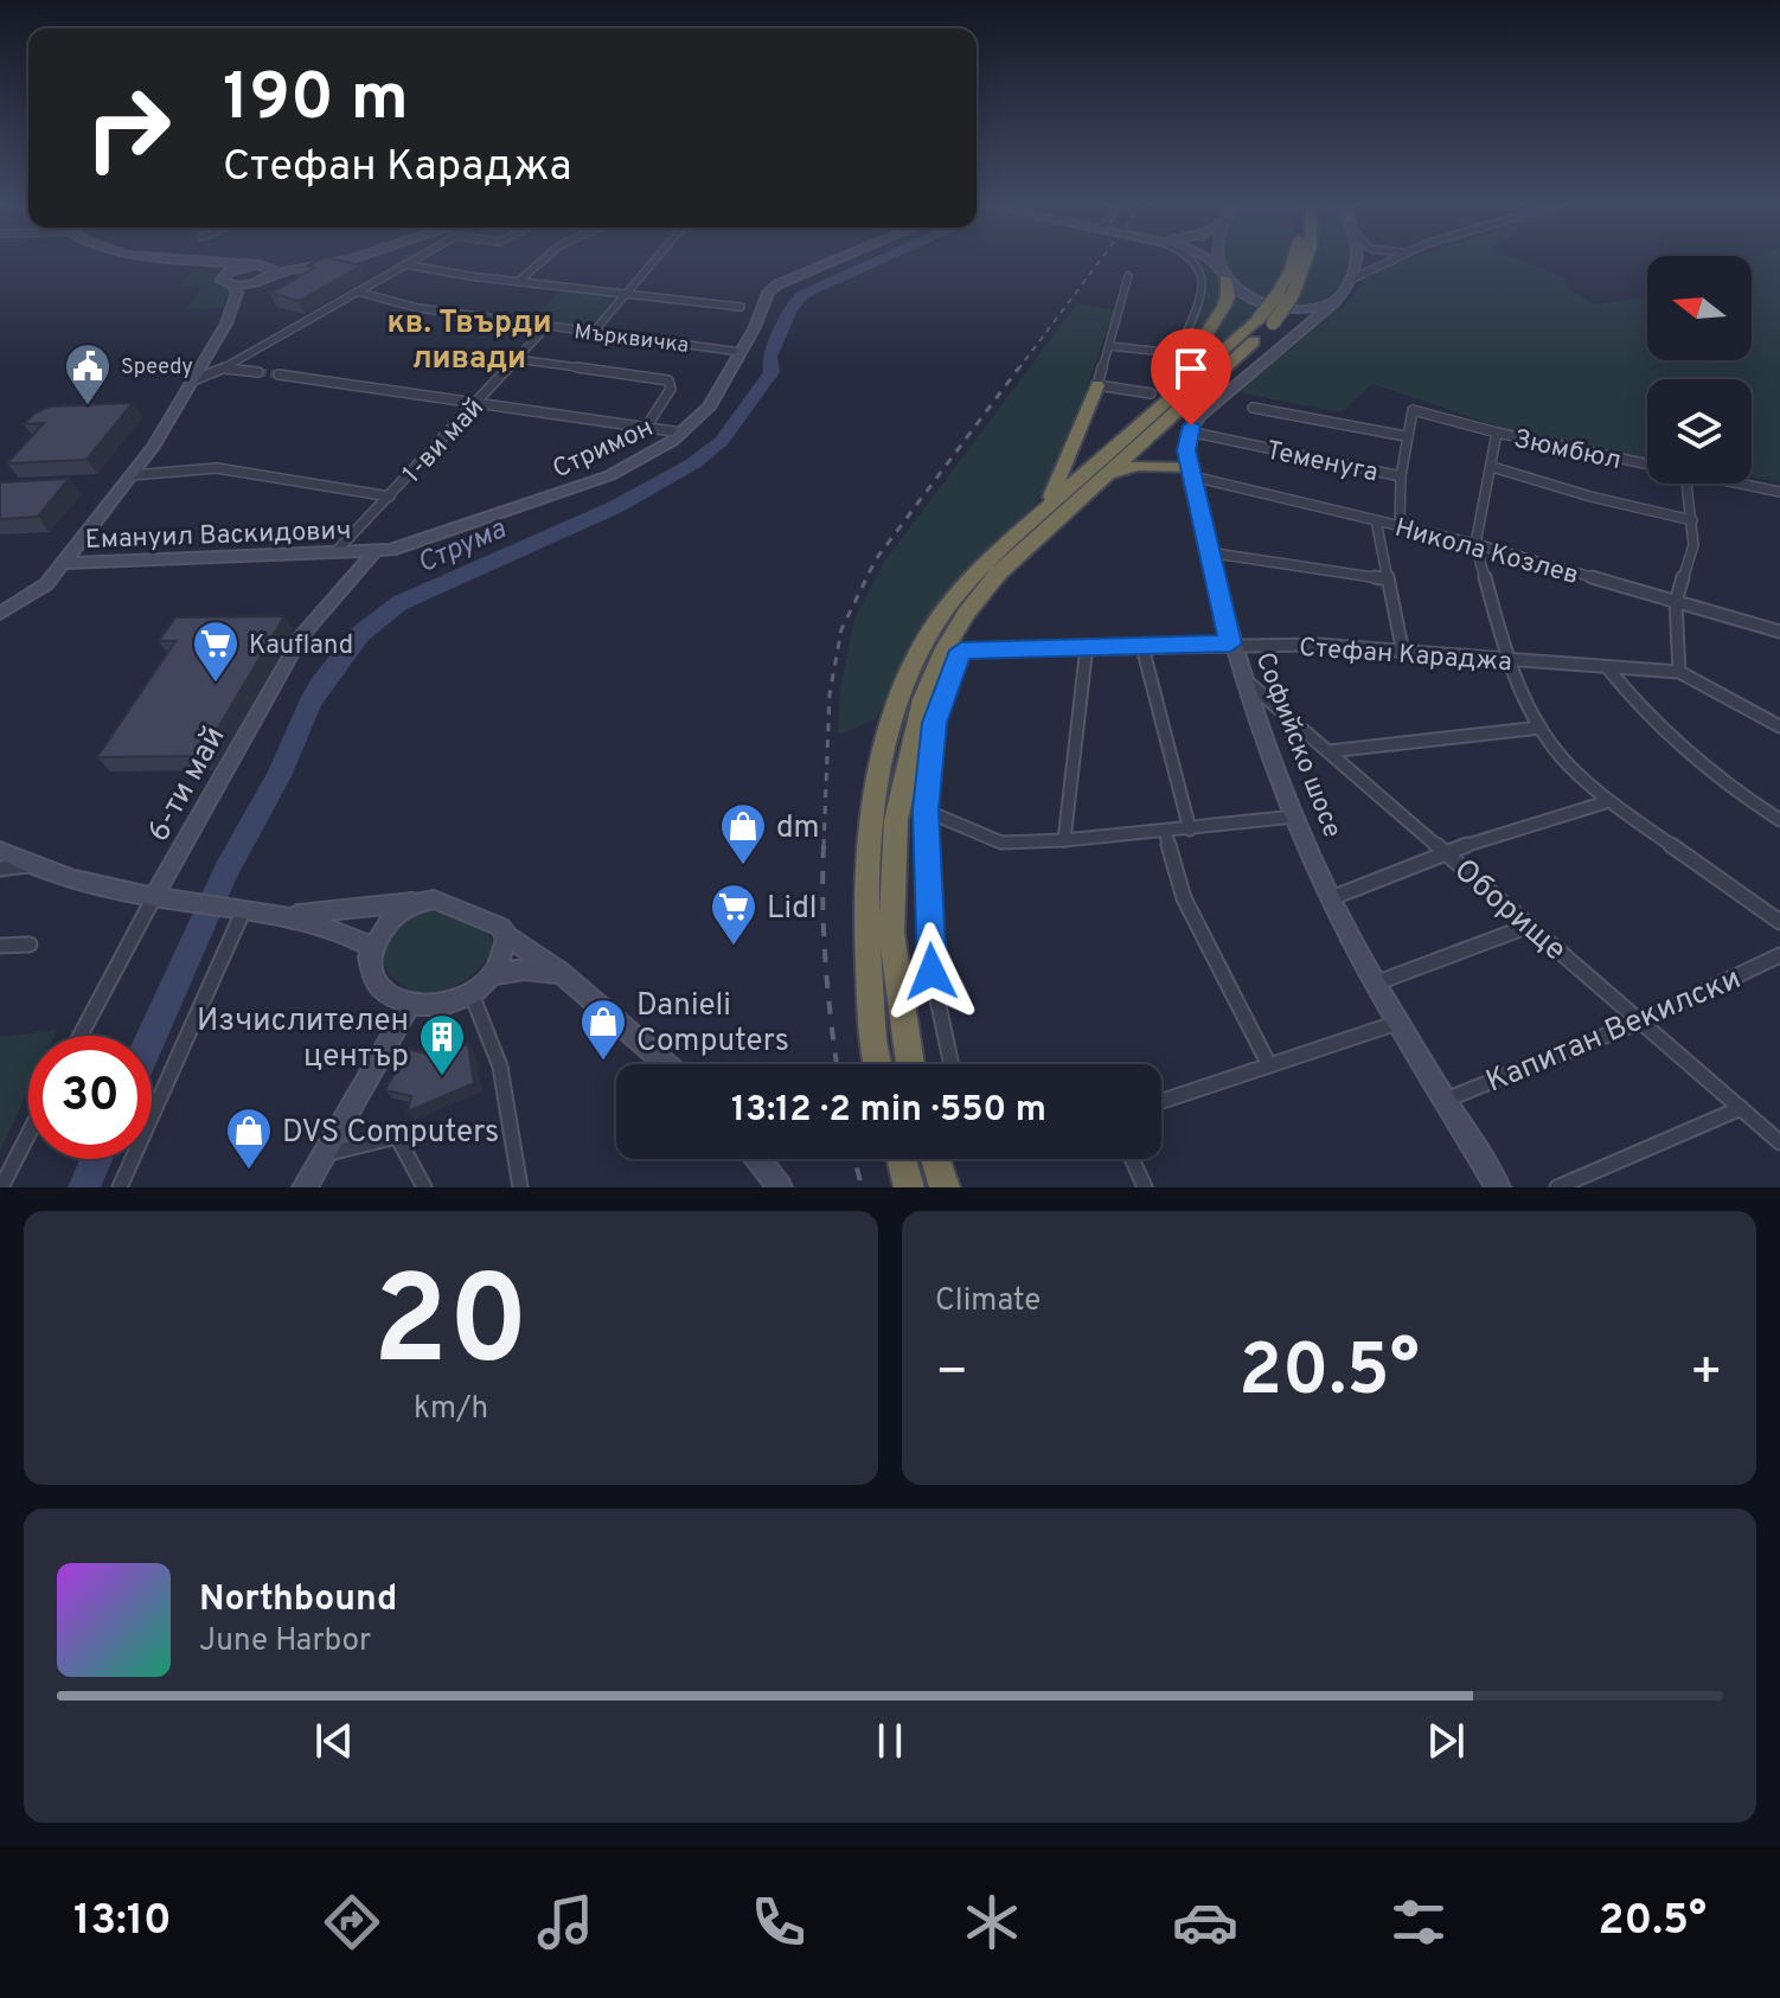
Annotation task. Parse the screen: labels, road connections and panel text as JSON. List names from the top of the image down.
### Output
{
  "streets": {
    "main road": [
      "Стримон",
      "Емануил Васкидович",
      "Софийско шосе",
      "6-ти май"
    ],
    "street": [
      "Мърквичка",
      "1-ви май",
      "Зюмбюл",
      "Теменуга",
      "Никола Козлев",
      "Стефан Караджа",
      "Оборище",
      "Капитан Векилски"
    ]
  },
  "crossings": [
    ["Мърквичка", "1-ви май"],
    ["Мърквичка", "Стримон"],
    ["1-ви май", "Емануил Васкидович"],
    ["Стримон", "Емануил Васкидович"],
    ["Стримон", "6-ти май"],
    ["Теменуга", "Софийско шосе"],
    ["Емануил Васкидович", "6-ти май"],
    ["Никола Козлев", "Софийско шосе"],
    ["Стефан Караджа", "Софийско шосе"],
    ["Софийско шосе", "Оборище"],
    ["Софийско шосе", "Капитан Векилски"],
    ["Оборище", "Капитан Векилски"]
  ],
  "districts": ["кв. Твърди ливади"],
  "water": ["Струма"],
  "places": {
    "public building": ["Speedy"],
    "supermarket": ["Kaufland", "Lidl"],
    "shop": ["dm", "Danieli Computers", "DVS Computers"],
    "building": ["Изчислителен център"]
  },
  "north": "left",
  "page": {
    "turn": ["190 m", "Стефан Караджа"],
    "limit": "30",
    "trip": "13:12 · 2 min · 550 m",
    "tile": [
      ["20", "km/h"],
      "Climate"
    ],
    "heat": ["−", "20.5°", "+"],
    "song": ["Northbound", "June Harbor"],
    "tabs": ["13:10", "20.5°"]
  }
}
